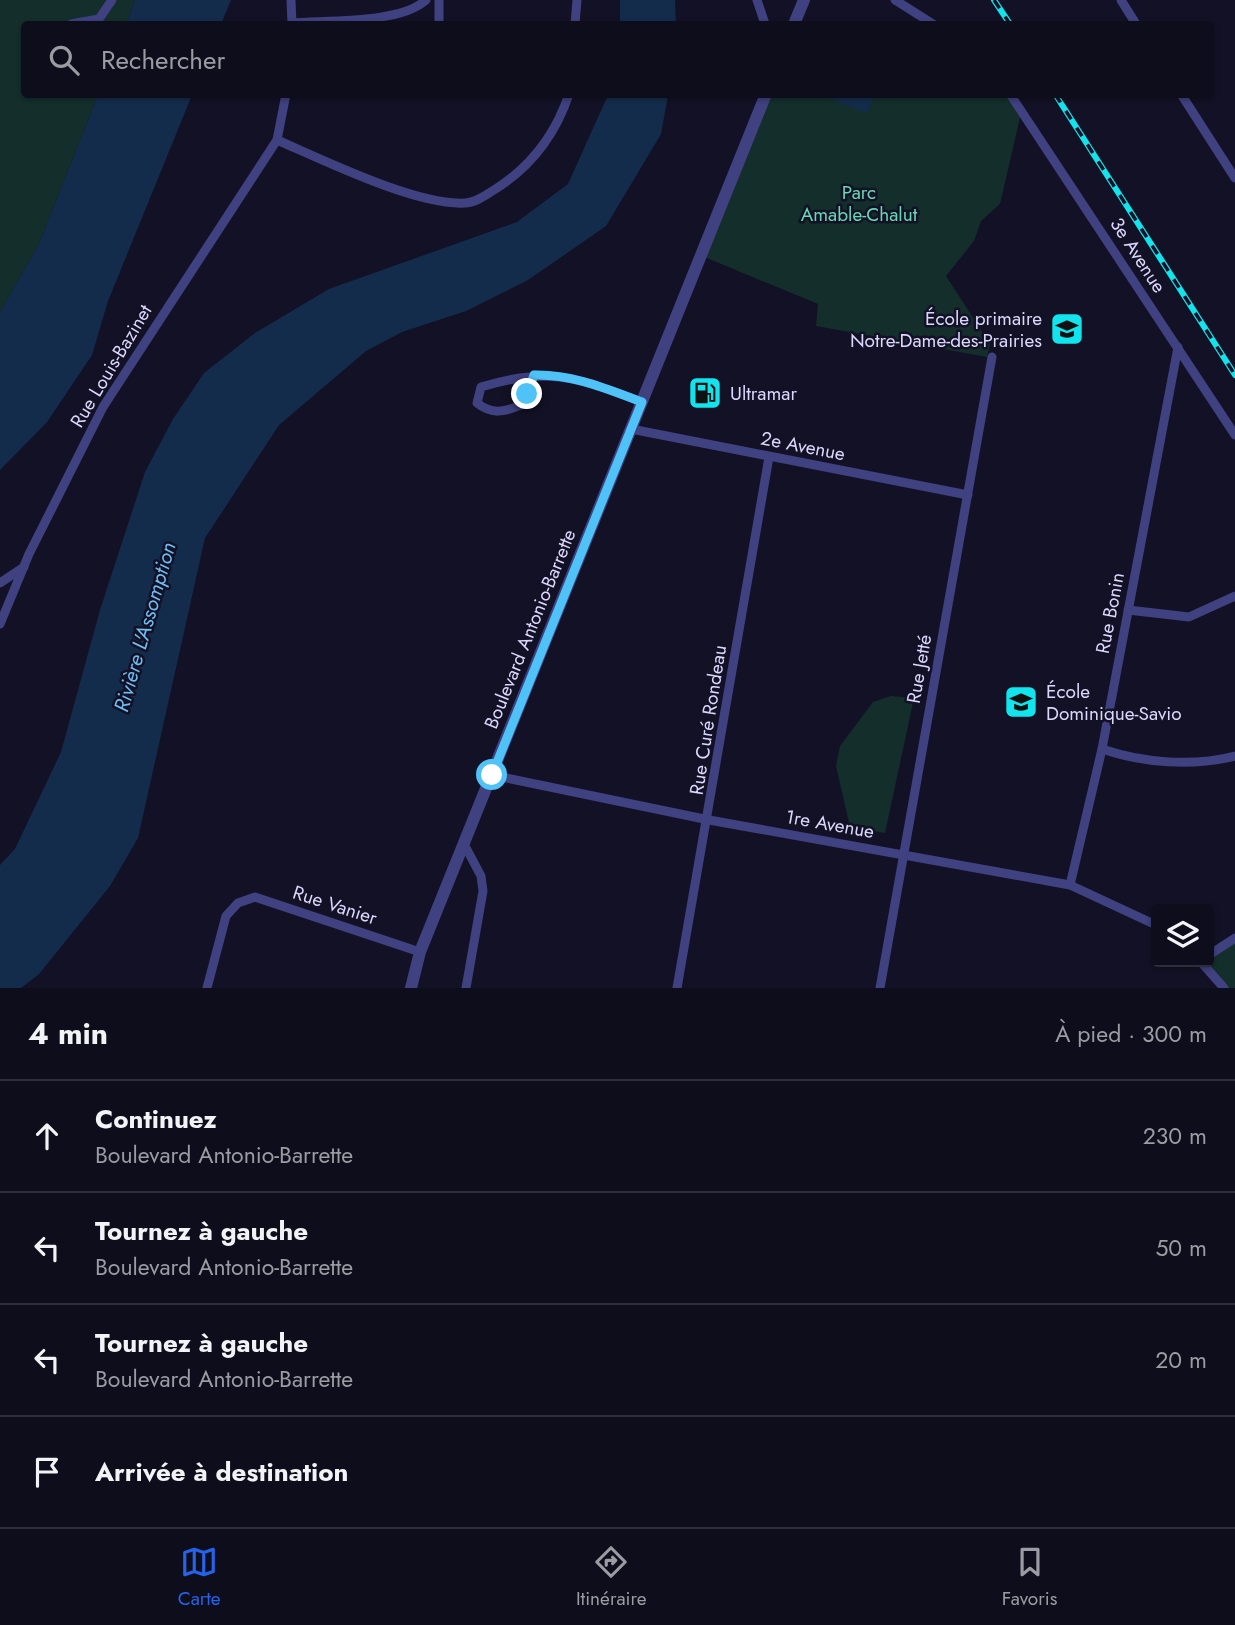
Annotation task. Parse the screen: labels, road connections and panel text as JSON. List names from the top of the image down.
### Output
{
  "streets": {
    "street": [
      "3e Avenue",
      "Rue Louis-Bazinet",
      "2e Avenue",
      "Rue Bonin",
      "Boulevard Antonio-Barrette",
      "Rue Jetté",
      "Rue Curé Rondeau",
      "1re Avenue",
      "Rue Vanier"
    ]
  },
  "crossings": [
    ["3e Avenue", "Rue Bonin"],
    ["2e Avenue", "Boulevard Antonio-Barrette"],
    ["2e Avenue", "Rue Jetté"],
    ["2e Avenue", "Rue Curé Rondeau"],
    ["Rue Bonin", "1re Avenue"],
    ["Boulevard Antonio-Barrette", "1re Avenue"],
    ["Boulevard Antonio-Barrette", "Rue Vanier"],
    ["Rue Jetté", "1re Avenue"],
    ["Rue Curé Rondeau", "1re Avenue"]
  ],
  "water": ["Rivière L'Assomption"],
  "parks": ["Parc Amable-Chalut"],
  "places": {
    "school or university": ["École primaire Notre-Dame-des-Prairies", "École Dominique-Savio"],
    "fuel station": ["Ultramar"]
  },
  "page": {
    "search": "Rechercher",
    "heading": ["4 min", "À pied · 300 m"],
    "list": [
      ["Continuez", "Boulevard Antonio-Barrette", "230 m"],
      ["Tournez à gauche", "Boulevard Antonio-Barrette", "50 m"],
      ["Tournez à gauche", "Boulevard Antonio-Barrette", "20 m"],
      "Arrivée à destination"
    ],
    "nav": ["Carte", "Itinéraire", "Favoris"]
  }
}
